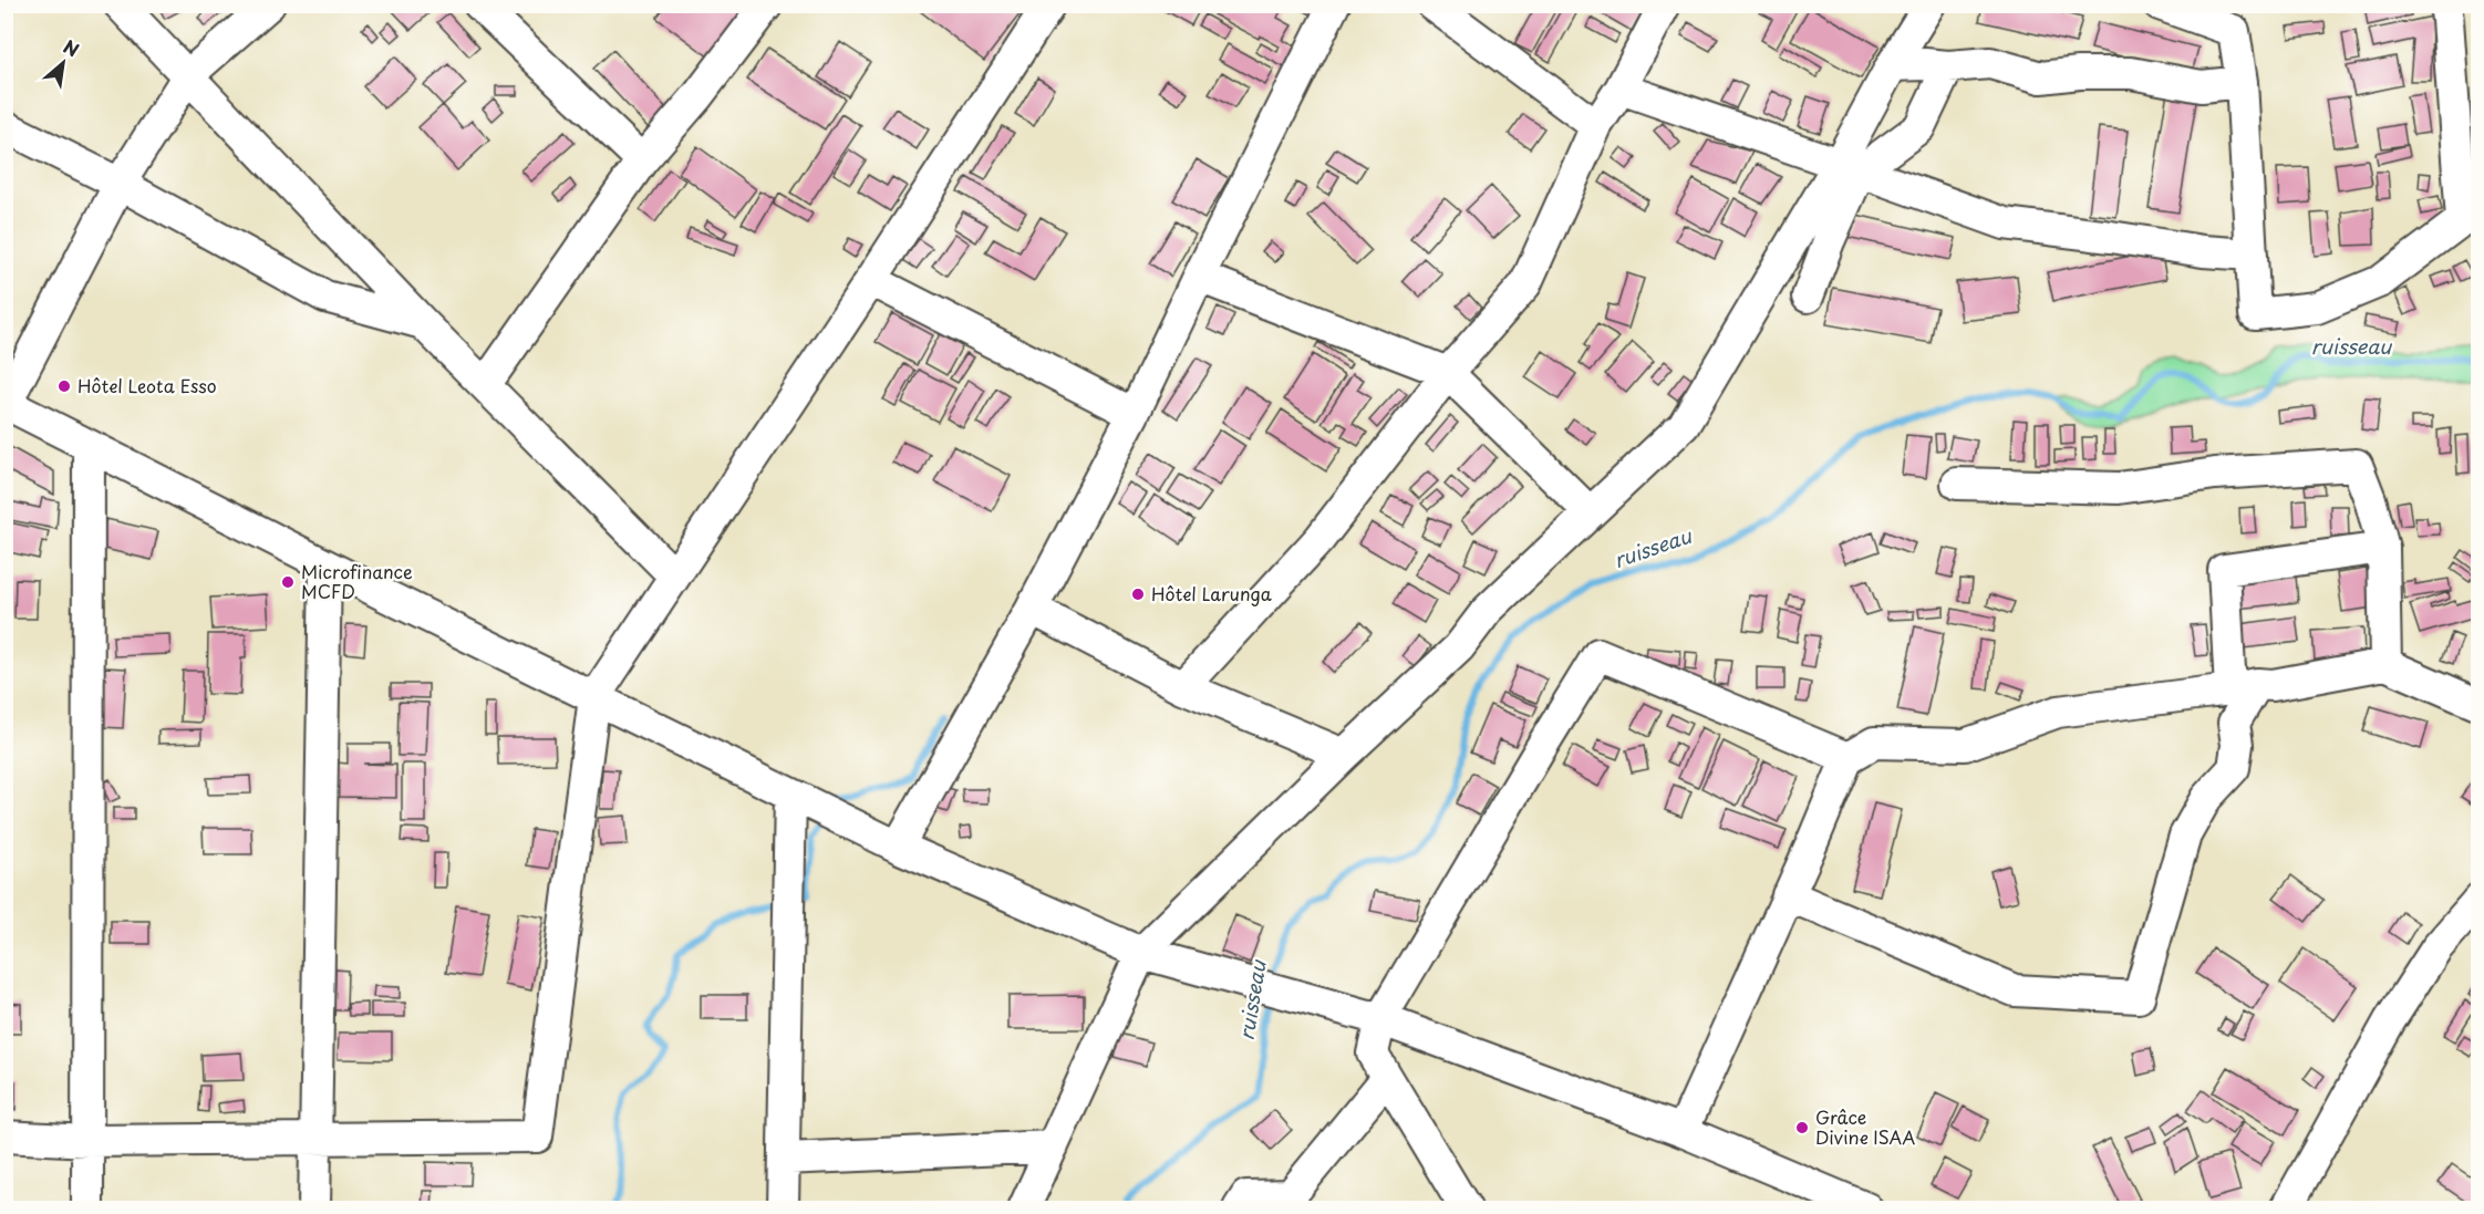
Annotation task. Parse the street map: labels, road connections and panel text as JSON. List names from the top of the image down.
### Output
{
  "water": ["ruisseau"],
  "places": [
    "Hôtel Leota Esso",
    "Microfinance MCFD",
    "Hôtel Larunga",
    "Grâce Divine ISAA"
  ],
  "north": "top right"
}
